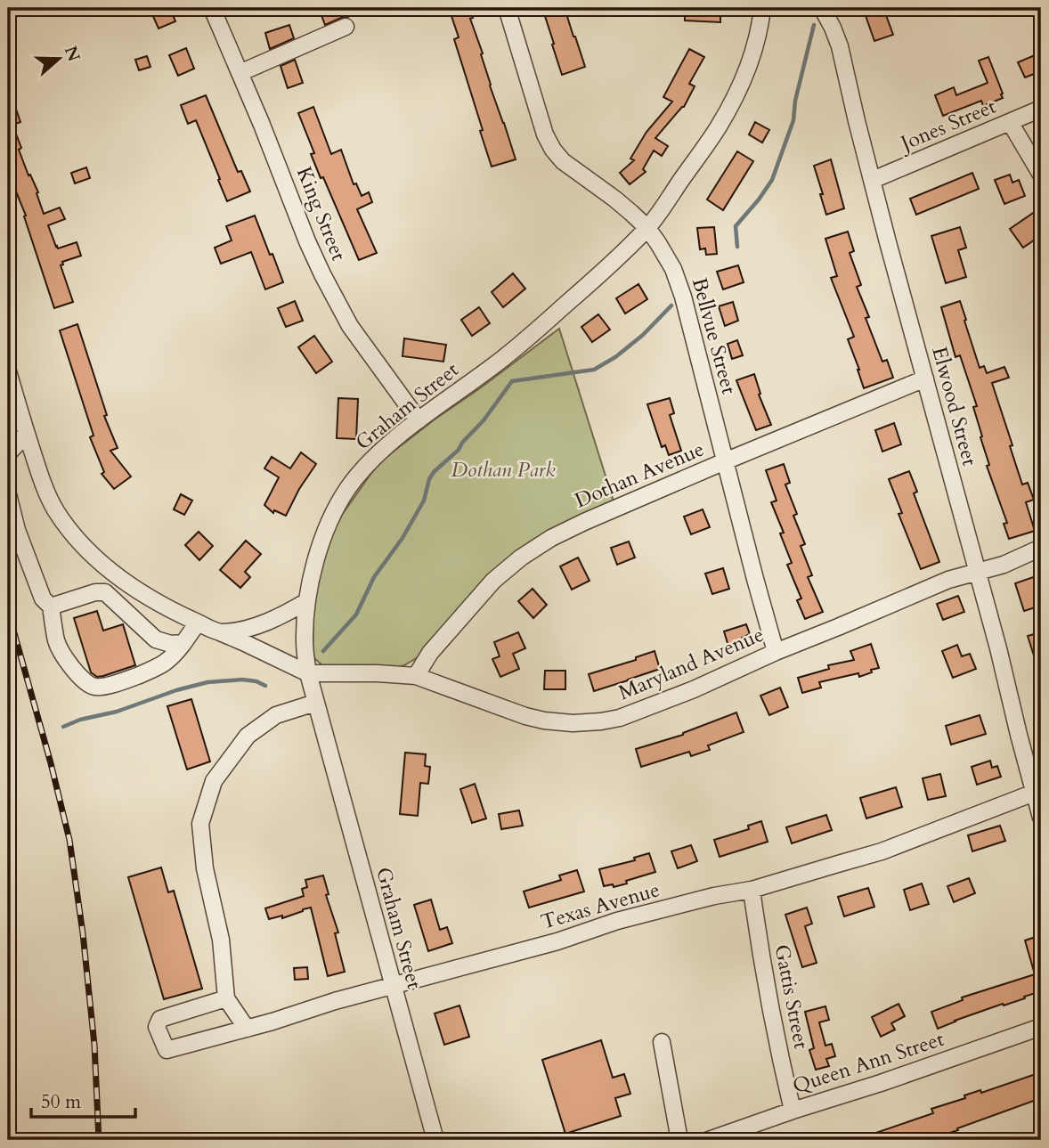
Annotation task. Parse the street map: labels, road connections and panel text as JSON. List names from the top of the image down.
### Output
{
  "streets": {
    "street": [
      "Jones Street",
      "King Street",
      "Bellvue Street",
      "Graham Street",
      "Elwood Street",
      "Dothan Avenue",
      "Maryland Avenue",
      "Texas Avenue",
      "Gattis Street",
      "Queen Ann Street"
    ]
  },
  "crossings": [
    ["Jones Street", "Elwood Street"],
    ["King Street", "Graham Street"],
    ["Bellvue Street", "Graham Street"],
    ["Bellvue Street", "Dothan Avenue"],
    ["Bellvue Street", "Maryland Avenue"],
    ["Graham Street", "Maryland Avenue"],
    ["Graham Street", "Texas Avenue"],
    ["Elwood Street", "Dothan Avenue"],
    ["Elwood Street", "Maryland Avenue"],
    ["Elwood Street", "Texas Avenue"],
    ["Dothan Avenue", "Maryland Avenue"],
    ["Texas Avenue", "Gattis Street"],
    ["Gattis Street", "Queen Ann Street"]
  ],
  "parks": ["Dothan Park"],
  "scale_bar": "50 m",
  "north": "right"
}
